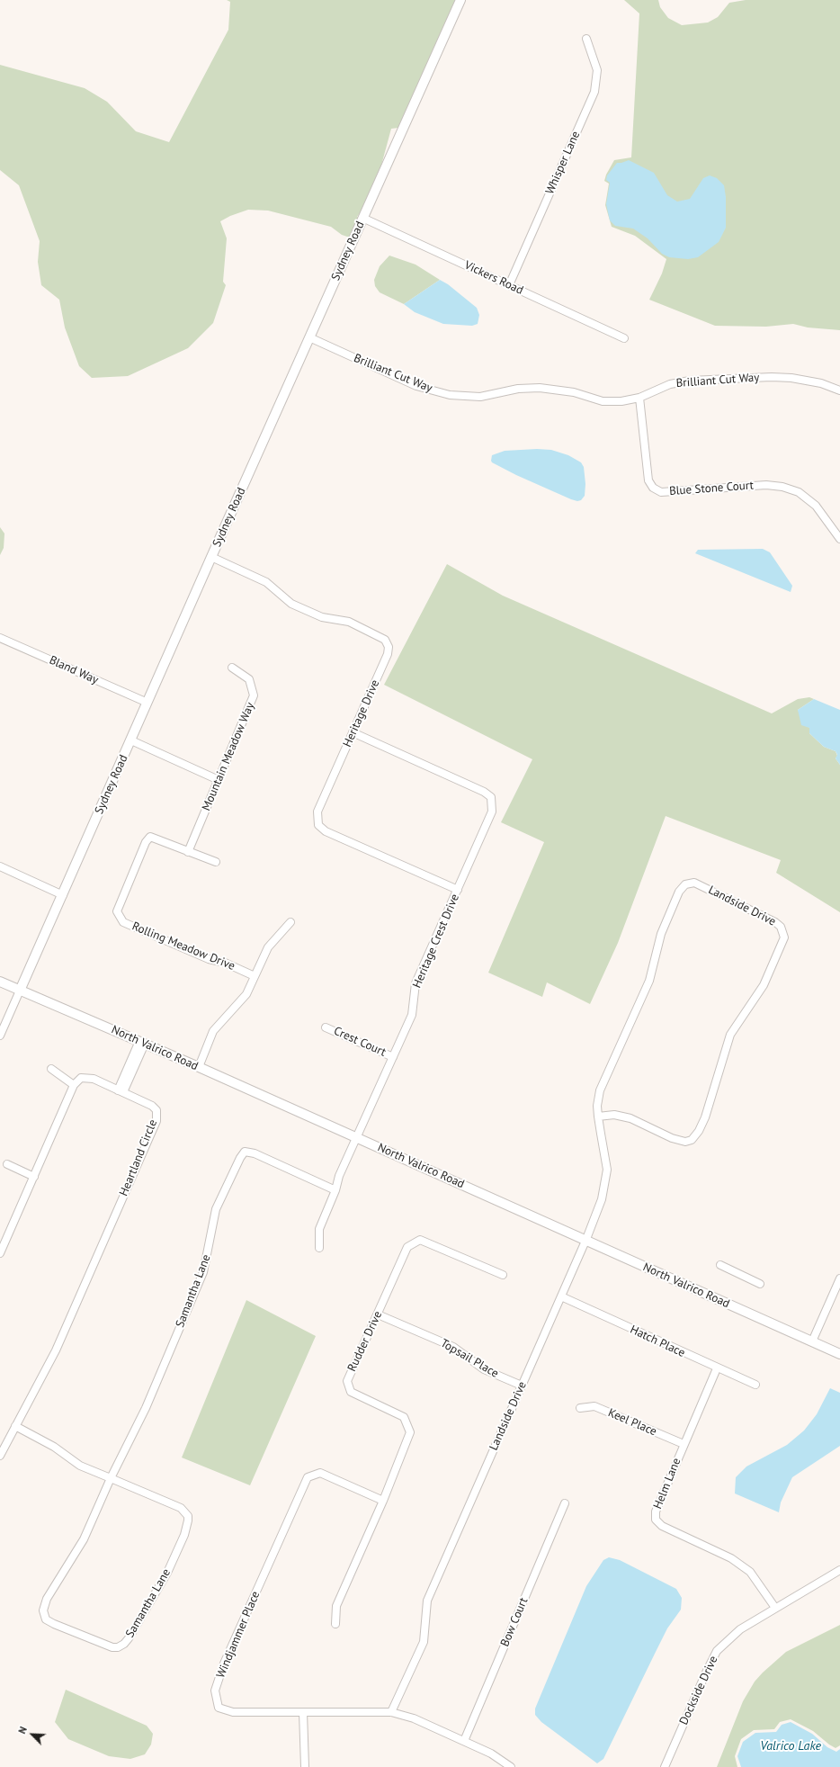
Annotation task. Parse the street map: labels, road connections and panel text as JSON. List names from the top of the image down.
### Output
{
  "streets": {
    "street": [
      "Whisper Lane",
      "Sydney Road",
      "Vickers Road",
      "Brilliant Cut Way",
      "Blue Stone Court",
      "Bland Way",
      "Heritage Drive",
      "Mountain Meadow Way",
      "Landside Drive",
      "Heritage Crest Drive",
      "Rolling Meadow Drive",
      "Crest Court",
      "North Valrico Road",
      "Heartland Circle",
      "Samantha Lane",
      "Rudder Drive",
      "Hatch Place",
      "Topsail Place",
      "Keel Place",
      "Helm Lane",
      "Bow Court",
      "Windjammer Place",
      "Dockside Drive"
    ]
  },
  "crossings": [
    ["Whisper Lane", "Vickers Road"],
    ["Sydney Road", "Vickers Road"],
    ["Sydney Road", "Brilliant Cut Way"],
    ["Sydney Road", "Bland Way"],
    ["Sydney Road", "Heritage Drive"],
    ["Sydney Road", "North Valrico Road"],
    ["Brilliant Cut Way", "Blue Stone Court"],
    ["Heritage Drive", "Heritage Crest Drive"],
    ["Mountain Meadow Way", "Rolling Meadow Drive"],
    ["Landside Drive", "North Valrico Road"],
    ["Landside Drive", "Hatch Place"],
    ["Landside Drive", "Topsail Place"],
    ["Landside Drive", "Windjammer Place"],
    ["Heritage Crest Drive", "Crest Court"],
    ["Heritage Crest Drive", "North Valrico Road"],
    ["Heritage Crest Drive", "Samantha Lane"],
    ["Heartland Circle", "Samantha Lane"],
    ["Rudder Drive", "Topsail Place"],
    ["Rudder Drive", "Windjammer Place"],
    ["Hatch Place", "Helm Lane"],
    ["Keel Place", "Helm Lane"],
    ["Helm Lane", "Dockside Drive"],
    ["Bow Court", "Windjammer Place"]
  ],
  "water": ["Valrico Lake"],
  "north": "top left"
}
